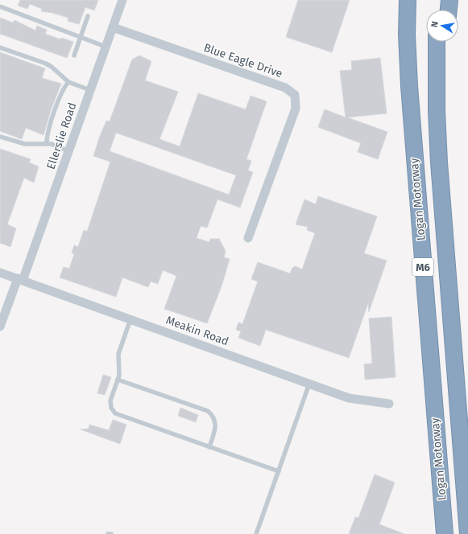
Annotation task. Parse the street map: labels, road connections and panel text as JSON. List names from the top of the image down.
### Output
{
  "streets": {
    "highway": ["Logan Motorway", "M6"],
    "street": ["Blue Eagle Drive", "Ellerslie Road", "Meakin Road"]
  },
  "crossings": [
    ["Blue Eagle Drive", "Ellerslie Road"],
    ["Ellerslie Road", "Meakin Road"]
  ],
  "north": "left"
}
